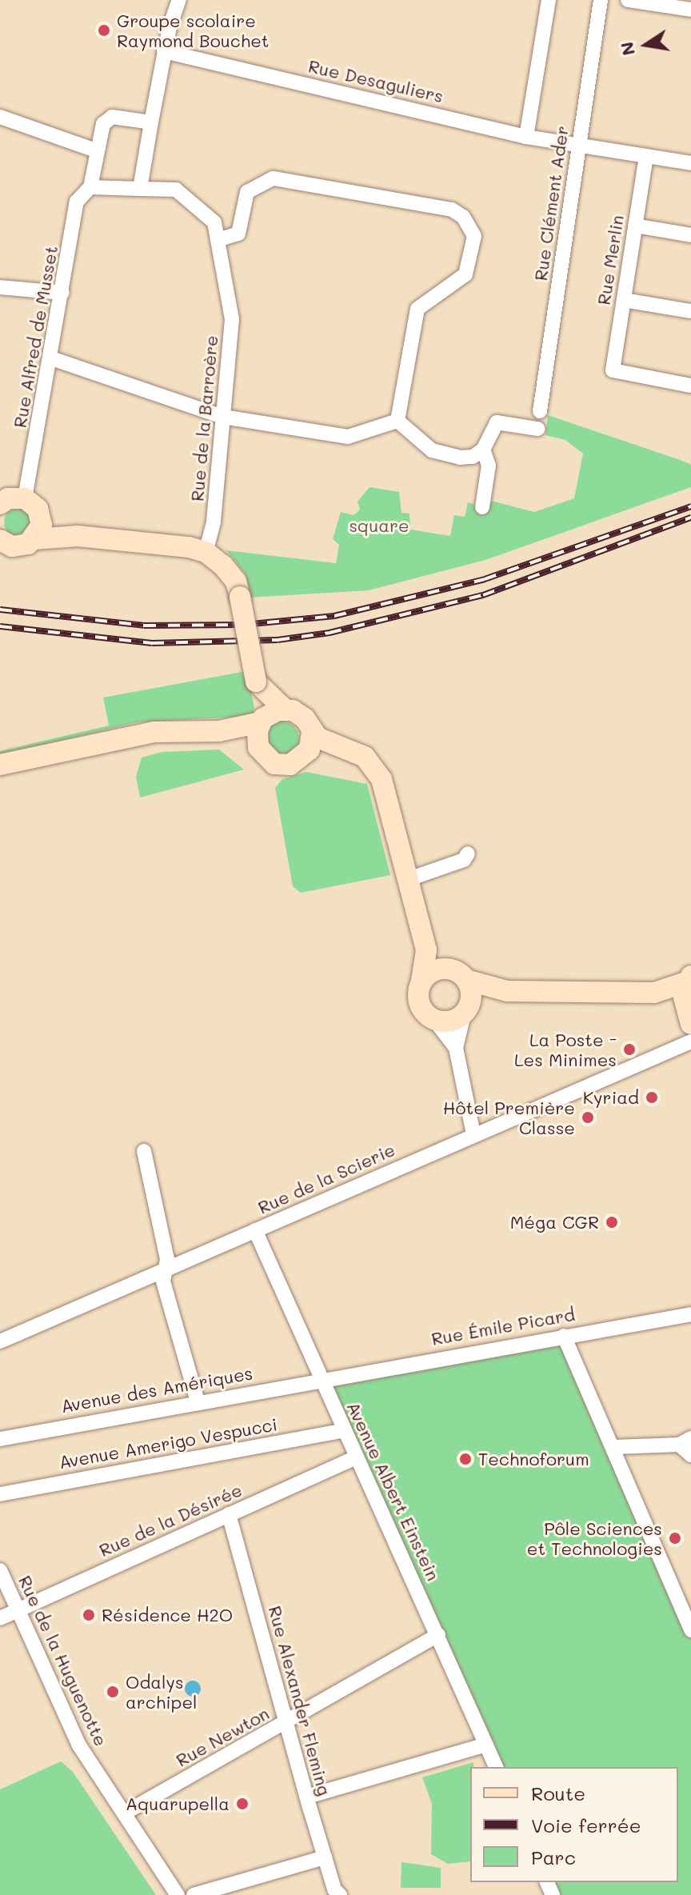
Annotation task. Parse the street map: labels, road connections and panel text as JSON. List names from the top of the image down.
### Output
{
  "streets": {
    "street": [
      "Rue Desaguliers",
      "Rue Clément Ader",
      "Rue Merlin",
      "Rue Alfred de Musset",
      "Rue de la Barroère",
      "Rue de la Scierie",
      "Rue Émile Picard",
      "Avenue des Amériques",
      "Avenue Amerigo Vespucci",
      "Avenue Albert Einstein",
      "Rue de la Désirée",
      "Rue de la Huguenotte",
      "Rue Alexander Fleming",
      "Rue Newton"
    ]
  },
  "crossings": [
    ["Rue Desaguliers", "Rue Clément Ader"],
    ["Rue Desaguliers", "Rue Merlin"],
    ["Rue Alfred de Musset", "Rue de la Barroère"],
    ["Rue de la Scierie", "Avenue Albert Einstein"],
    ["Rue Émile Picard", "Avenue des Amériques"],
    ["Rue Émile Picard", "Avenue Albert Einstein"],
    ["Avenue des Amériques", "Avenue Albert Einstein"],
    ["Avenue Amerigo Vespucci", "Avenue Albert Einstein"],
    ["Avenue Albert Einstein", "Rue de la Désirée"],
    ["Avenue Albert Einstein", "Rue Newton"],
    ["Rue de la Désirée", "Rue de la Huguenotte"],
    ["Rue de la Désirée", "Rue Alexander Fleming"],
    ["Rue de la Huguenotte", "Rue Newton"],
    ["Rue Alexander Fleming", "Rue Newton"]
  ],
  "parks": ["square"],
  "places": [
    "Groupe scolaire Raymond Bouchet",
    "La Poste - Les Minimes",
    "Kyriad",
    "Hôtel Première Classe",
    "Méga CGR",
    "Technoforum",
    "Pôle Sciences et Technologies",
    "Résidence H2O",
    "Odalys archipel",
    "Aquarupella"
  ],
  "legend": ["Route", "Voie ferrée", "Parc"],
  "north": "left"
}
